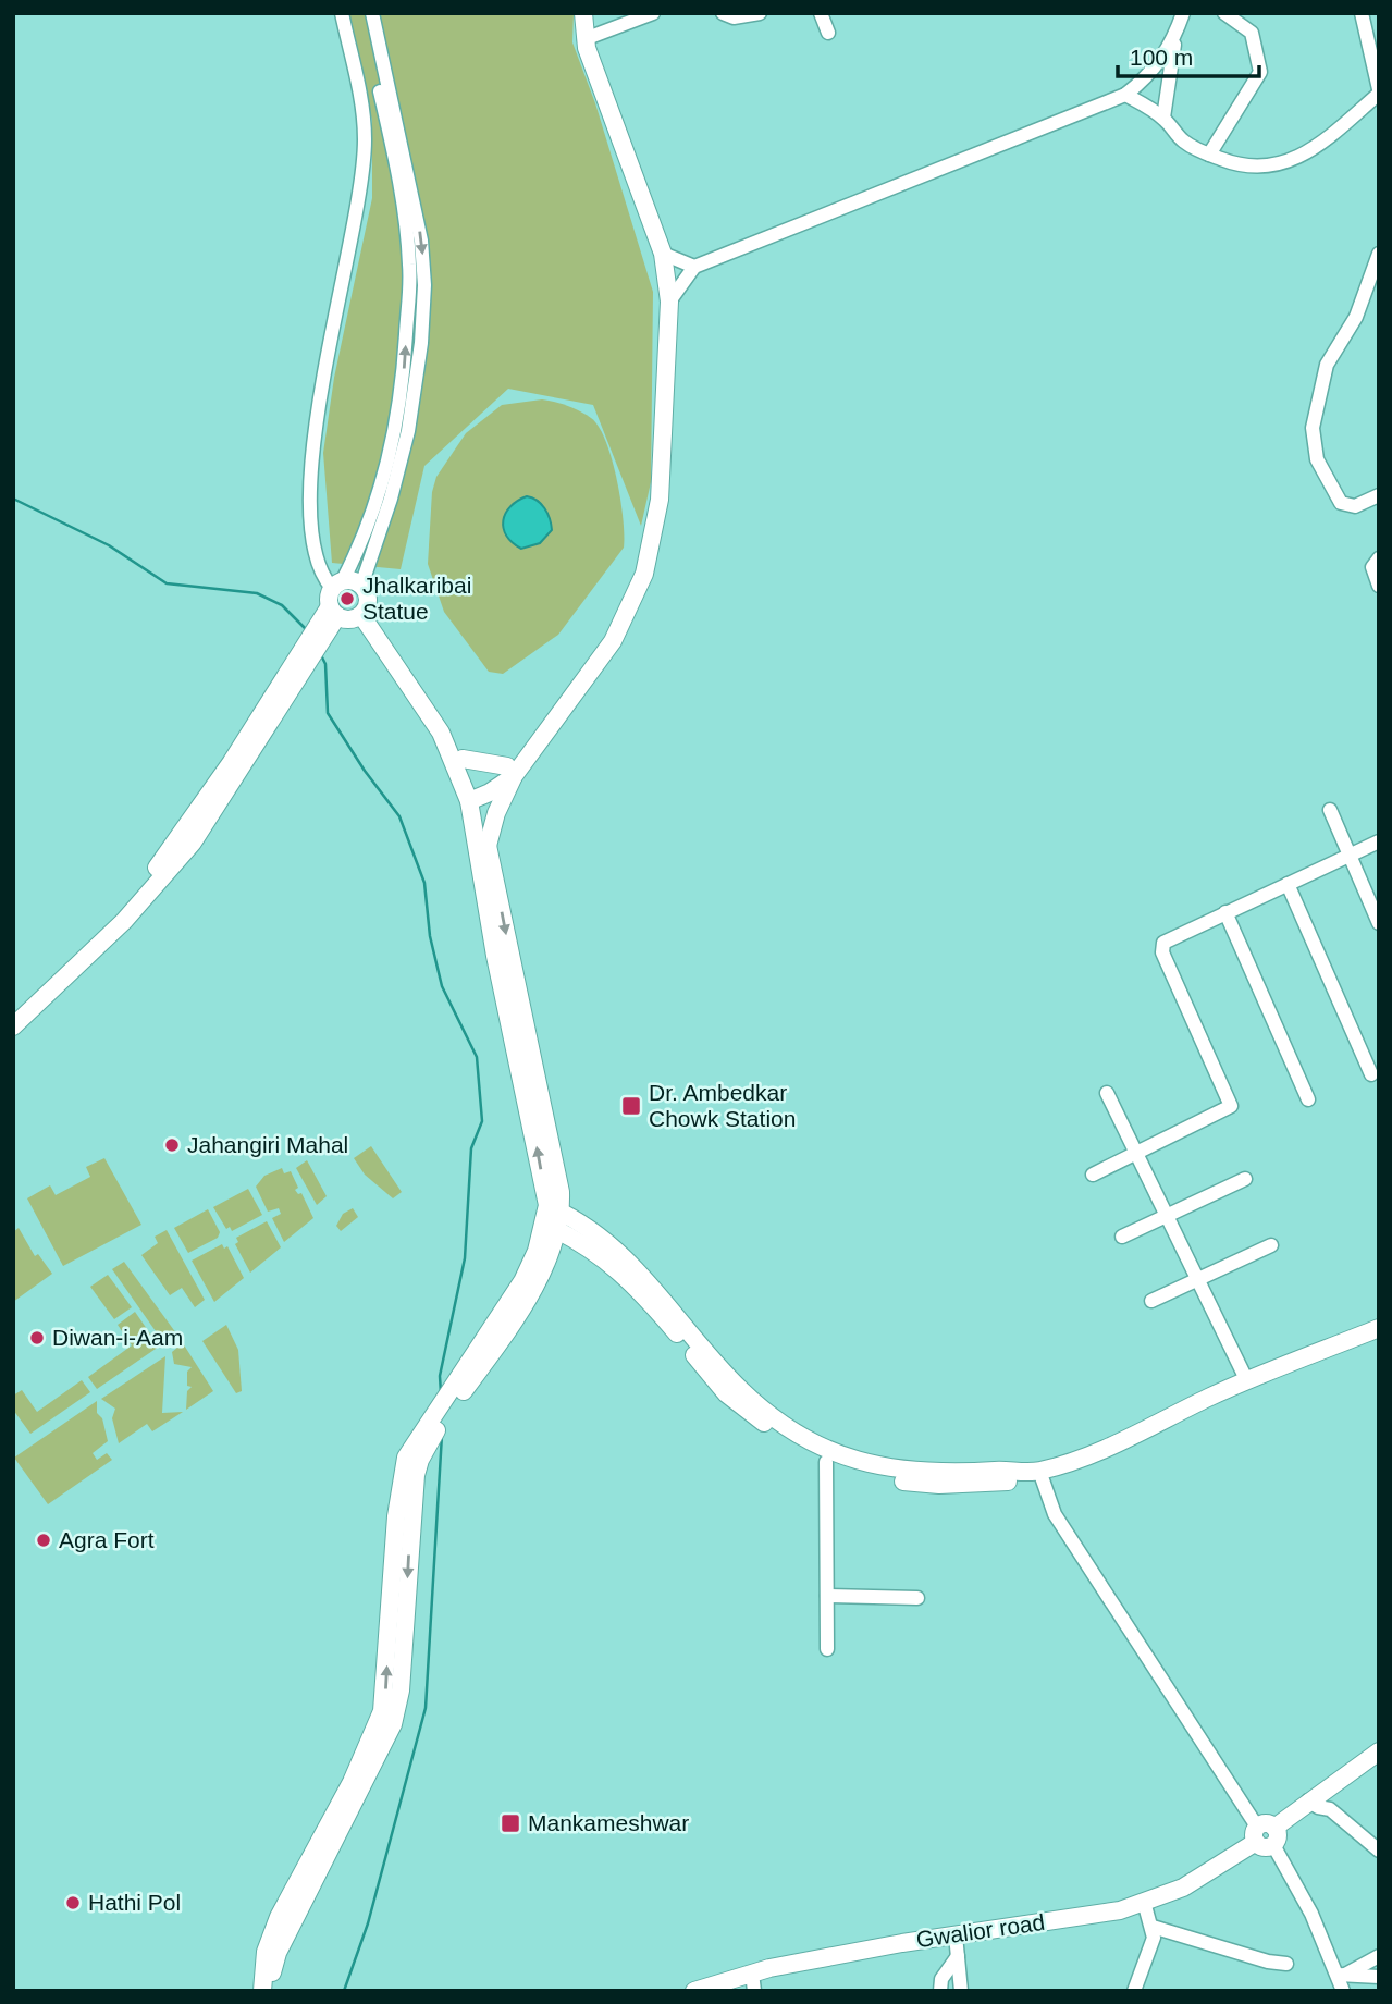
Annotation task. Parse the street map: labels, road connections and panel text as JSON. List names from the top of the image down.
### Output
{
  "streets": {
    "main road": ["Gwalior road"]
  },
  "places": {
    "other": [
      "Jhalkaribai Statue",
      "Jahangiri Mahal",
      "Diwan-i-Aam",
      "Agra Fort",
      "Hathi Pol"
    ],
    "transit": ["Dr. Ambedkar Chowk Station", "Mankameshwar"]
  },
  "scale_bar": "100 m"
}
